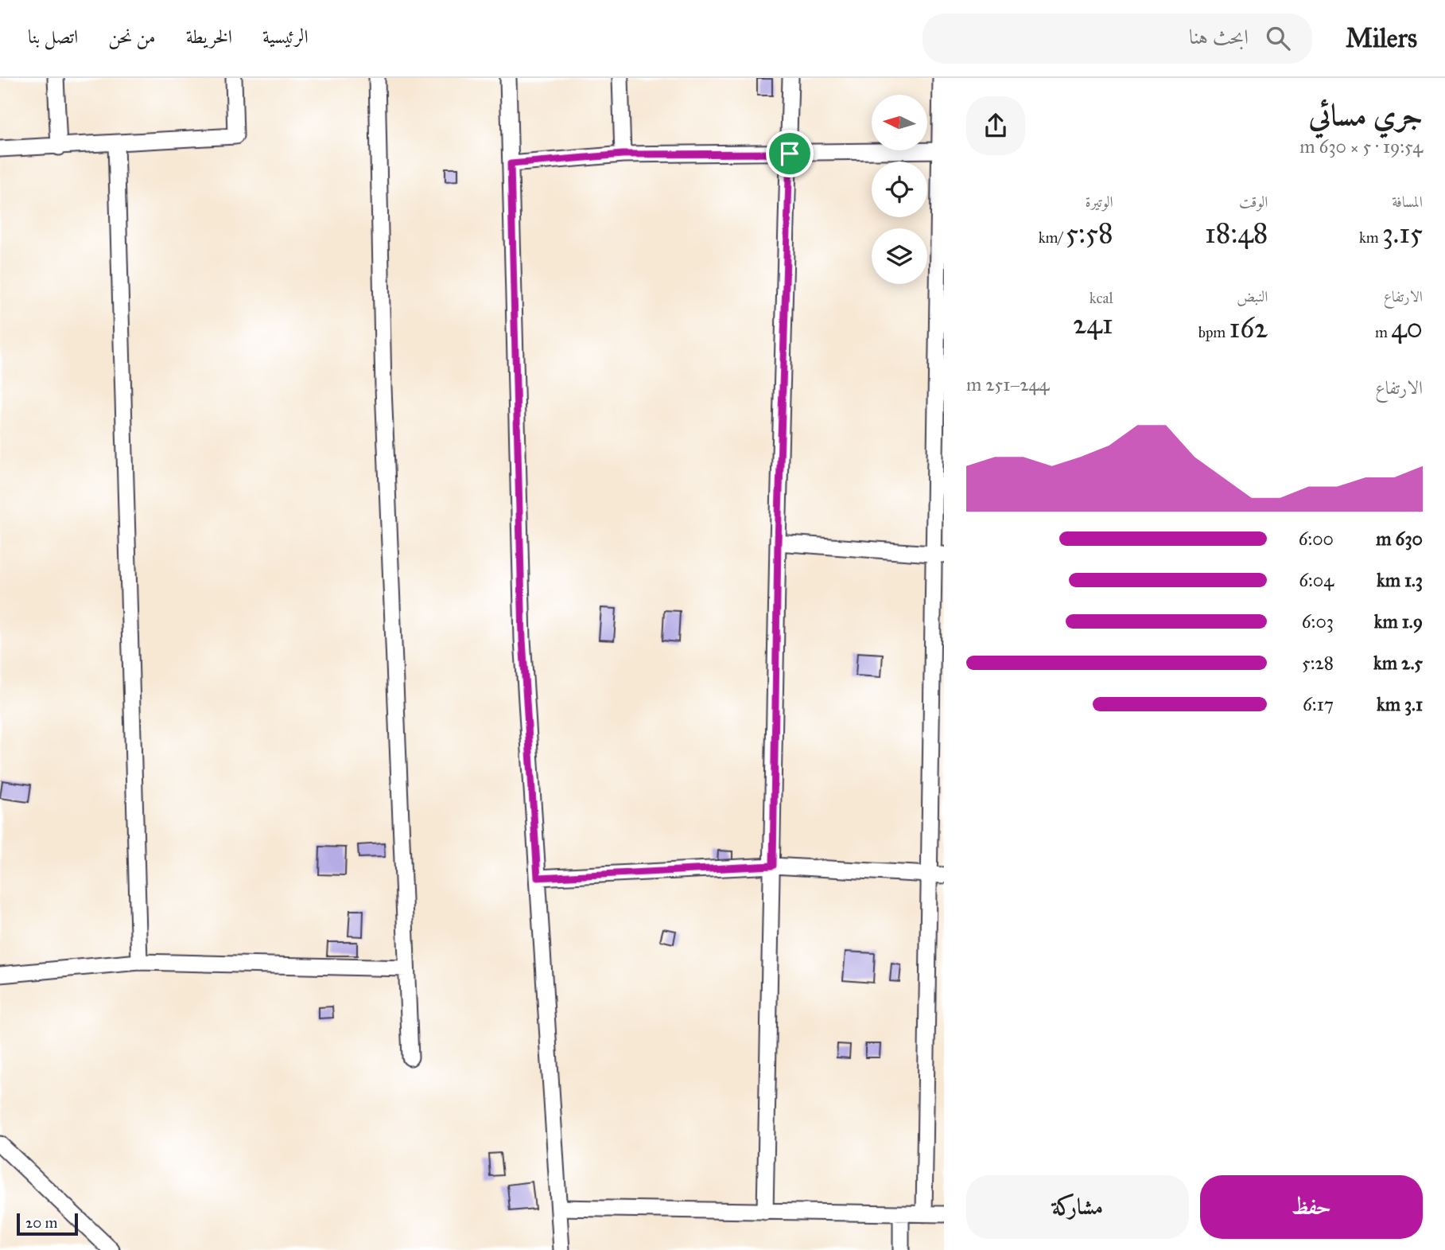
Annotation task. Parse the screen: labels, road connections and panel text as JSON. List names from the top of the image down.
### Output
{
  "scale_bar": "20 m",
  "north": "left",
  "page": {
    "header": "Milers",
    "search": "ابحث هنا",
    "nav": [
      "الرئيسية",
      "الخريطة",
      "من نحن",
      "اتصل بنا"
    ],
    "heading": ["جري مسائي", "19:54 · 5 × 630 m"],
    "stats": [
      ["المسافة", "3.15 km"],
      ["الوقت", "18:48"],
      ["الوتيرة", "5:58 /km"],
      ["الارتفاع", "40 m"],
      ["النبض", "162 bpm"],
      ["kcal", "241"]
    ],
    "chart": ["الارتفاع", "244–251 m"],
    "list": [
      {
        "name": "630 m",
        "note": "6:00"
      },
      {
        "name": "1.3 km",
        "note": "6:04"
      },
      {
        "name": "1.9 km",
        "note": "6:03"
      },
      {
        "name": "2.5 km",
        "note": "5:28"
      },
      {
        "name": "3.1 km",
        "note": "6:17"
      }
    ],
    "buttons": ["حفظ", "مشاركة"],
    "scale": "20 m"
  }
}
